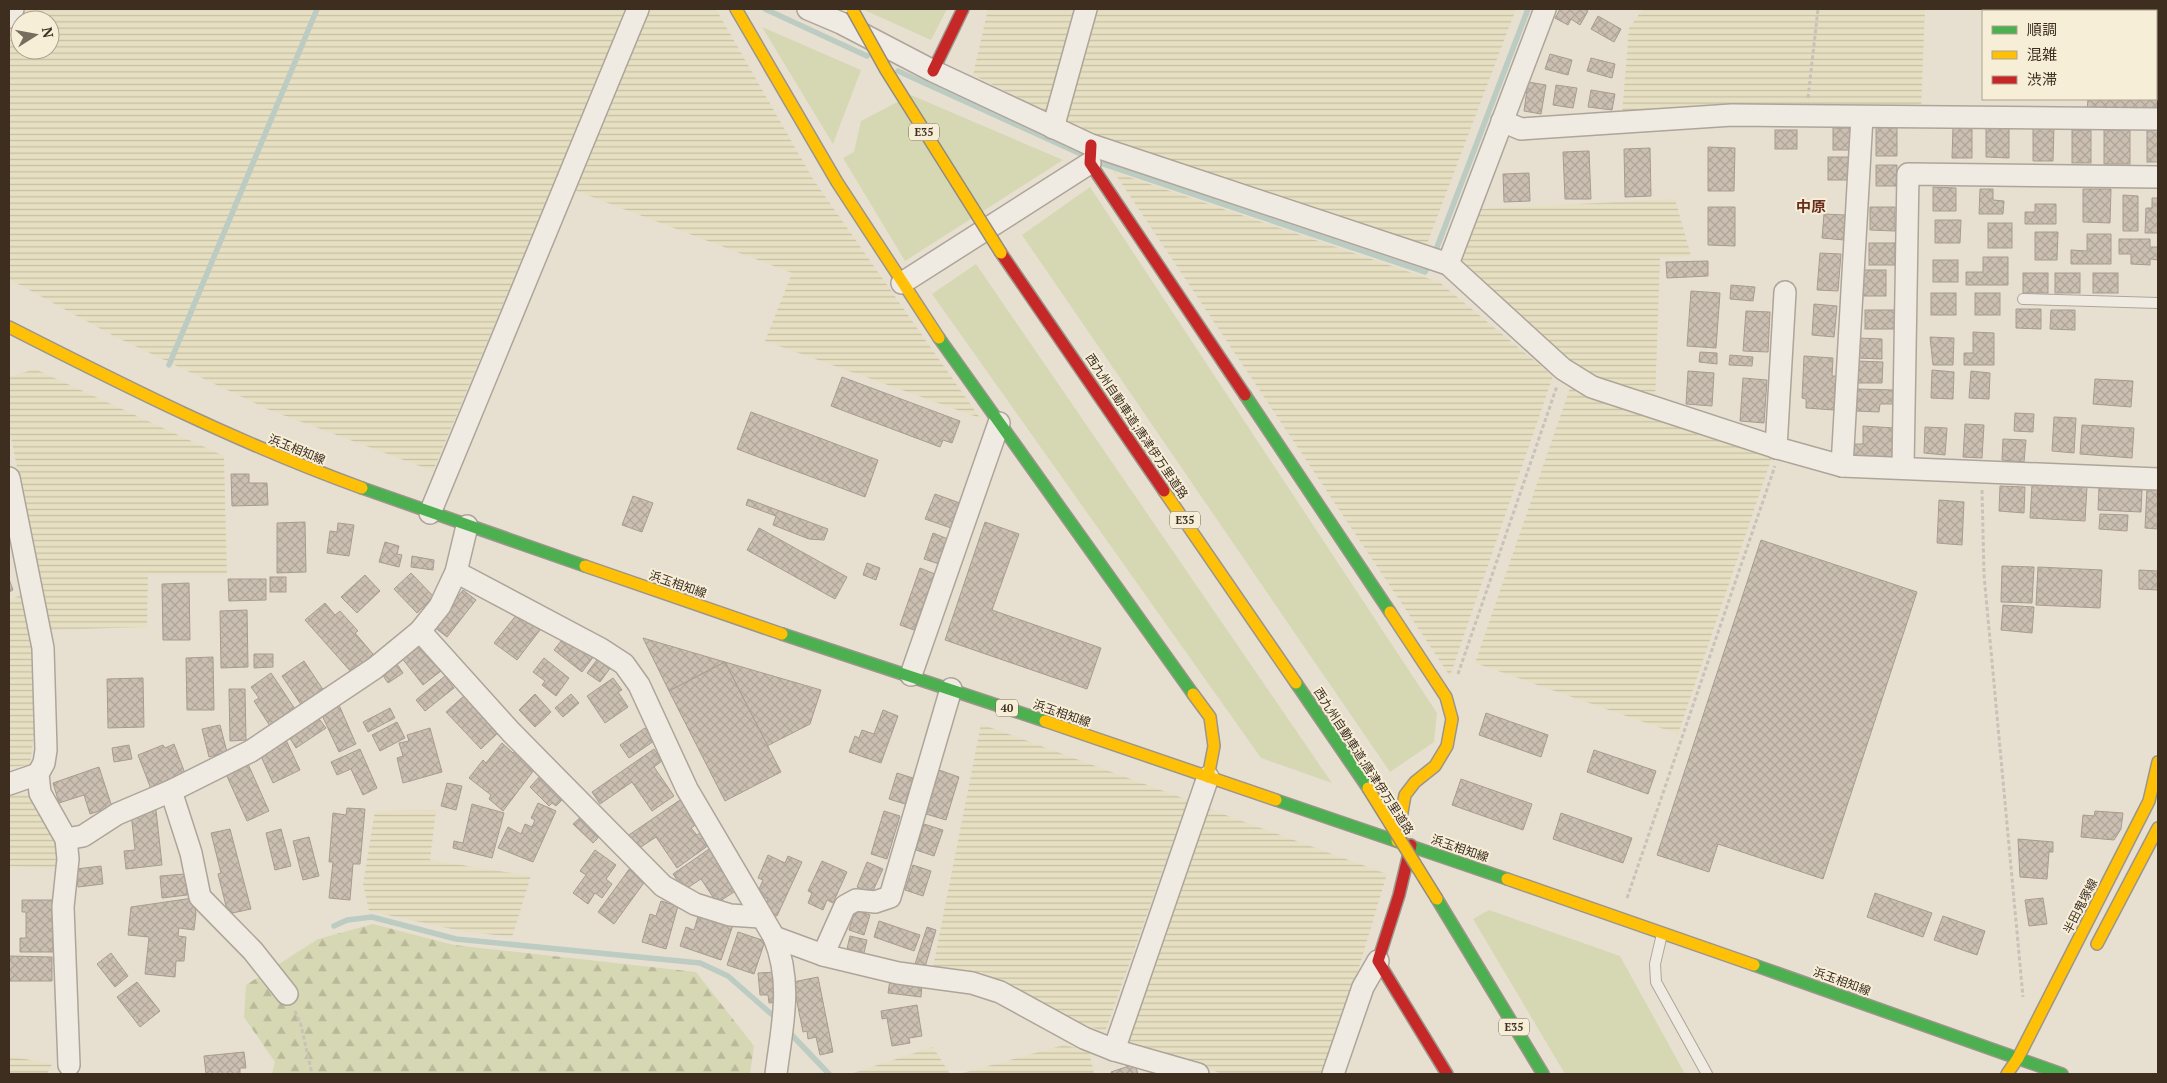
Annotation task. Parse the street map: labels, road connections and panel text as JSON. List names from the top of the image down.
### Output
{
  "streets": {
    "main road": [
      "E35",
      "西九州自動車道;唐津伊万里道路",
      "浜玉相知線",
      "40",
      "半田鬼塚線"
    ]
  },
  "crossings": [
    ["浜玉相知線", "半田鬼塚線"]
  ],
  "districts": ["中原"],
  "legend": ["順調", "混雑", "渋滞"],
  "north": "right"
}
